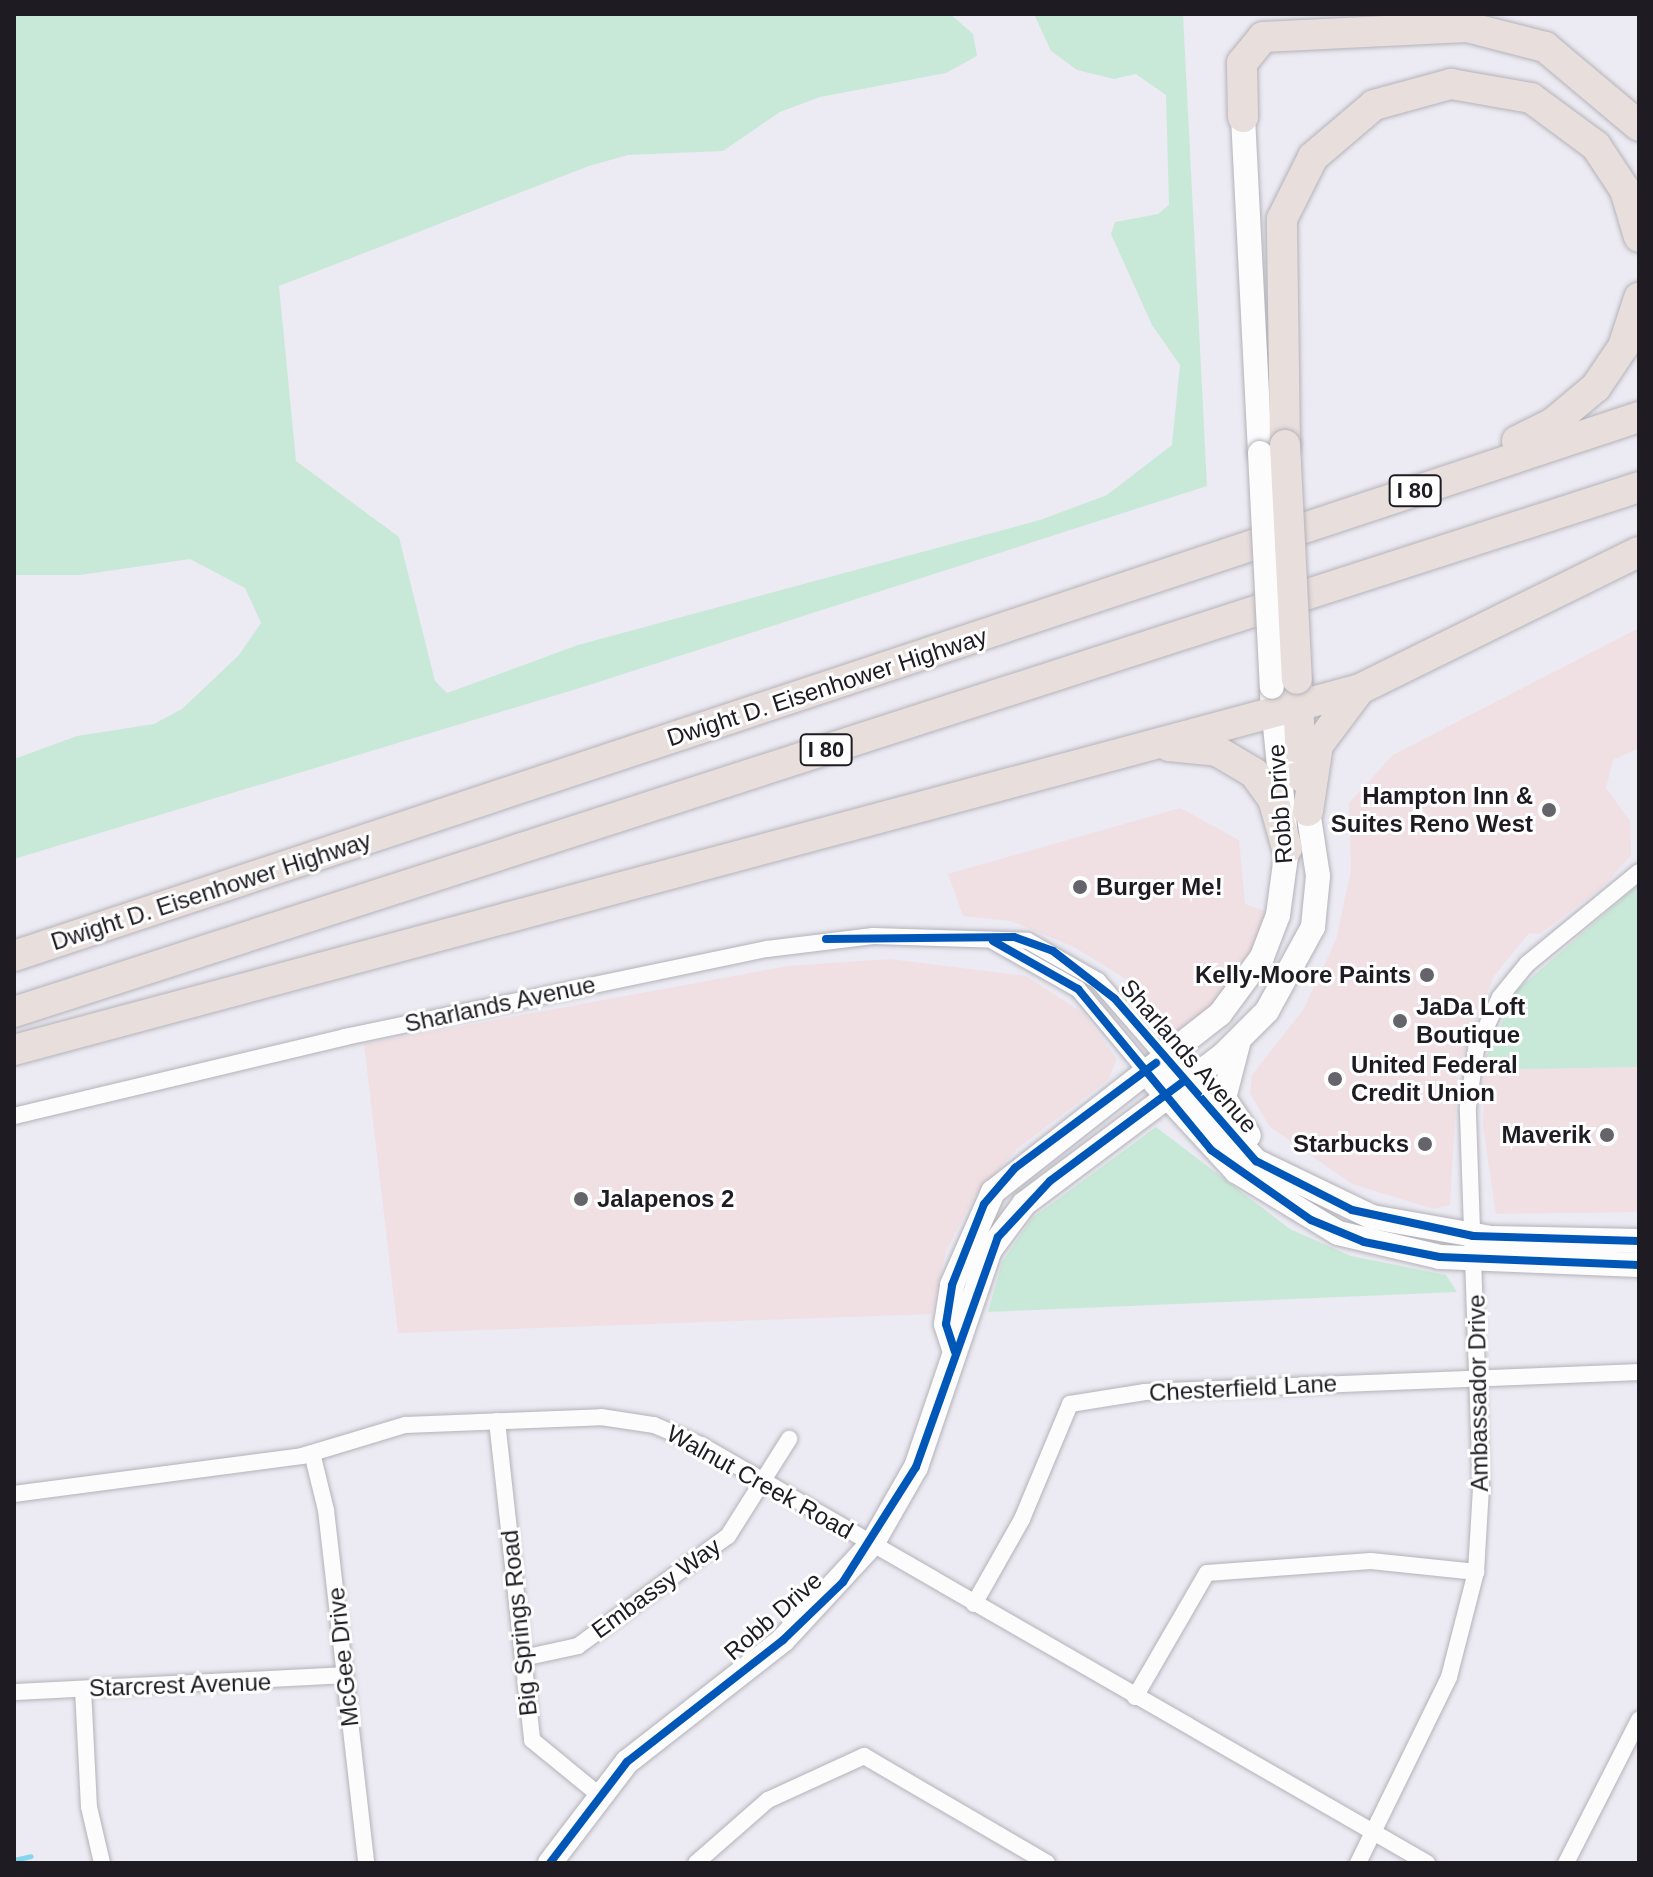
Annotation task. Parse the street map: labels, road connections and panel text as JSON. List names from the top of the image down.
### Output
{
  "streets": {
    "highway": ["I 80", "Dwight D. Eisenhower Highway"],
    "main road": ["Robb Drive", "Sharlands Avenue"],
    "street": [
      "Chesterfield Lane",
      "Ambassador Drive",
      "Walnut Creek Road",
      "Embassy Way",
      "Big Springs Road",
      "McGee Drive",
      "Starcrest Avenue"
    ]
  },
  "crossings": [
    ["Robb Drive", "Sharlands Avenue"],
    ["Robb Drive", "Walnut Creek Road"],
    ["Robb Drive", "Big Springs Road"],
    ["Sharlands Avenue", "Ambassador Drive"],
    ["Chesterfield Lane", "Ambassador Drive"],
    ["Chesterfield Lane", "Walnut Creek Road"],
    ["Ambassador Drive", "Walnut Creek Road"],
    ["Walnut Creek Road", "Embassy Way"],
    ["Walnut Creek Road", "Big Springs Road"],
    ["Walnut Creek Road", "McGee Drive"],
    ["Embassy Way", "Big Springs Road"],
    ["McGee Drive", "Starcrest Avenue"]
  ],
  "places": [
    "Hampton Inn & Suites Reno West",
    "Burger Me!",
    "Kelly-Moore Paints",
    "JaDa Loft Boutique",
    "United Federal Credit Union",
    "Maverik",
    "Starbucks",
    "Jalapenos 2"
  ]
}
